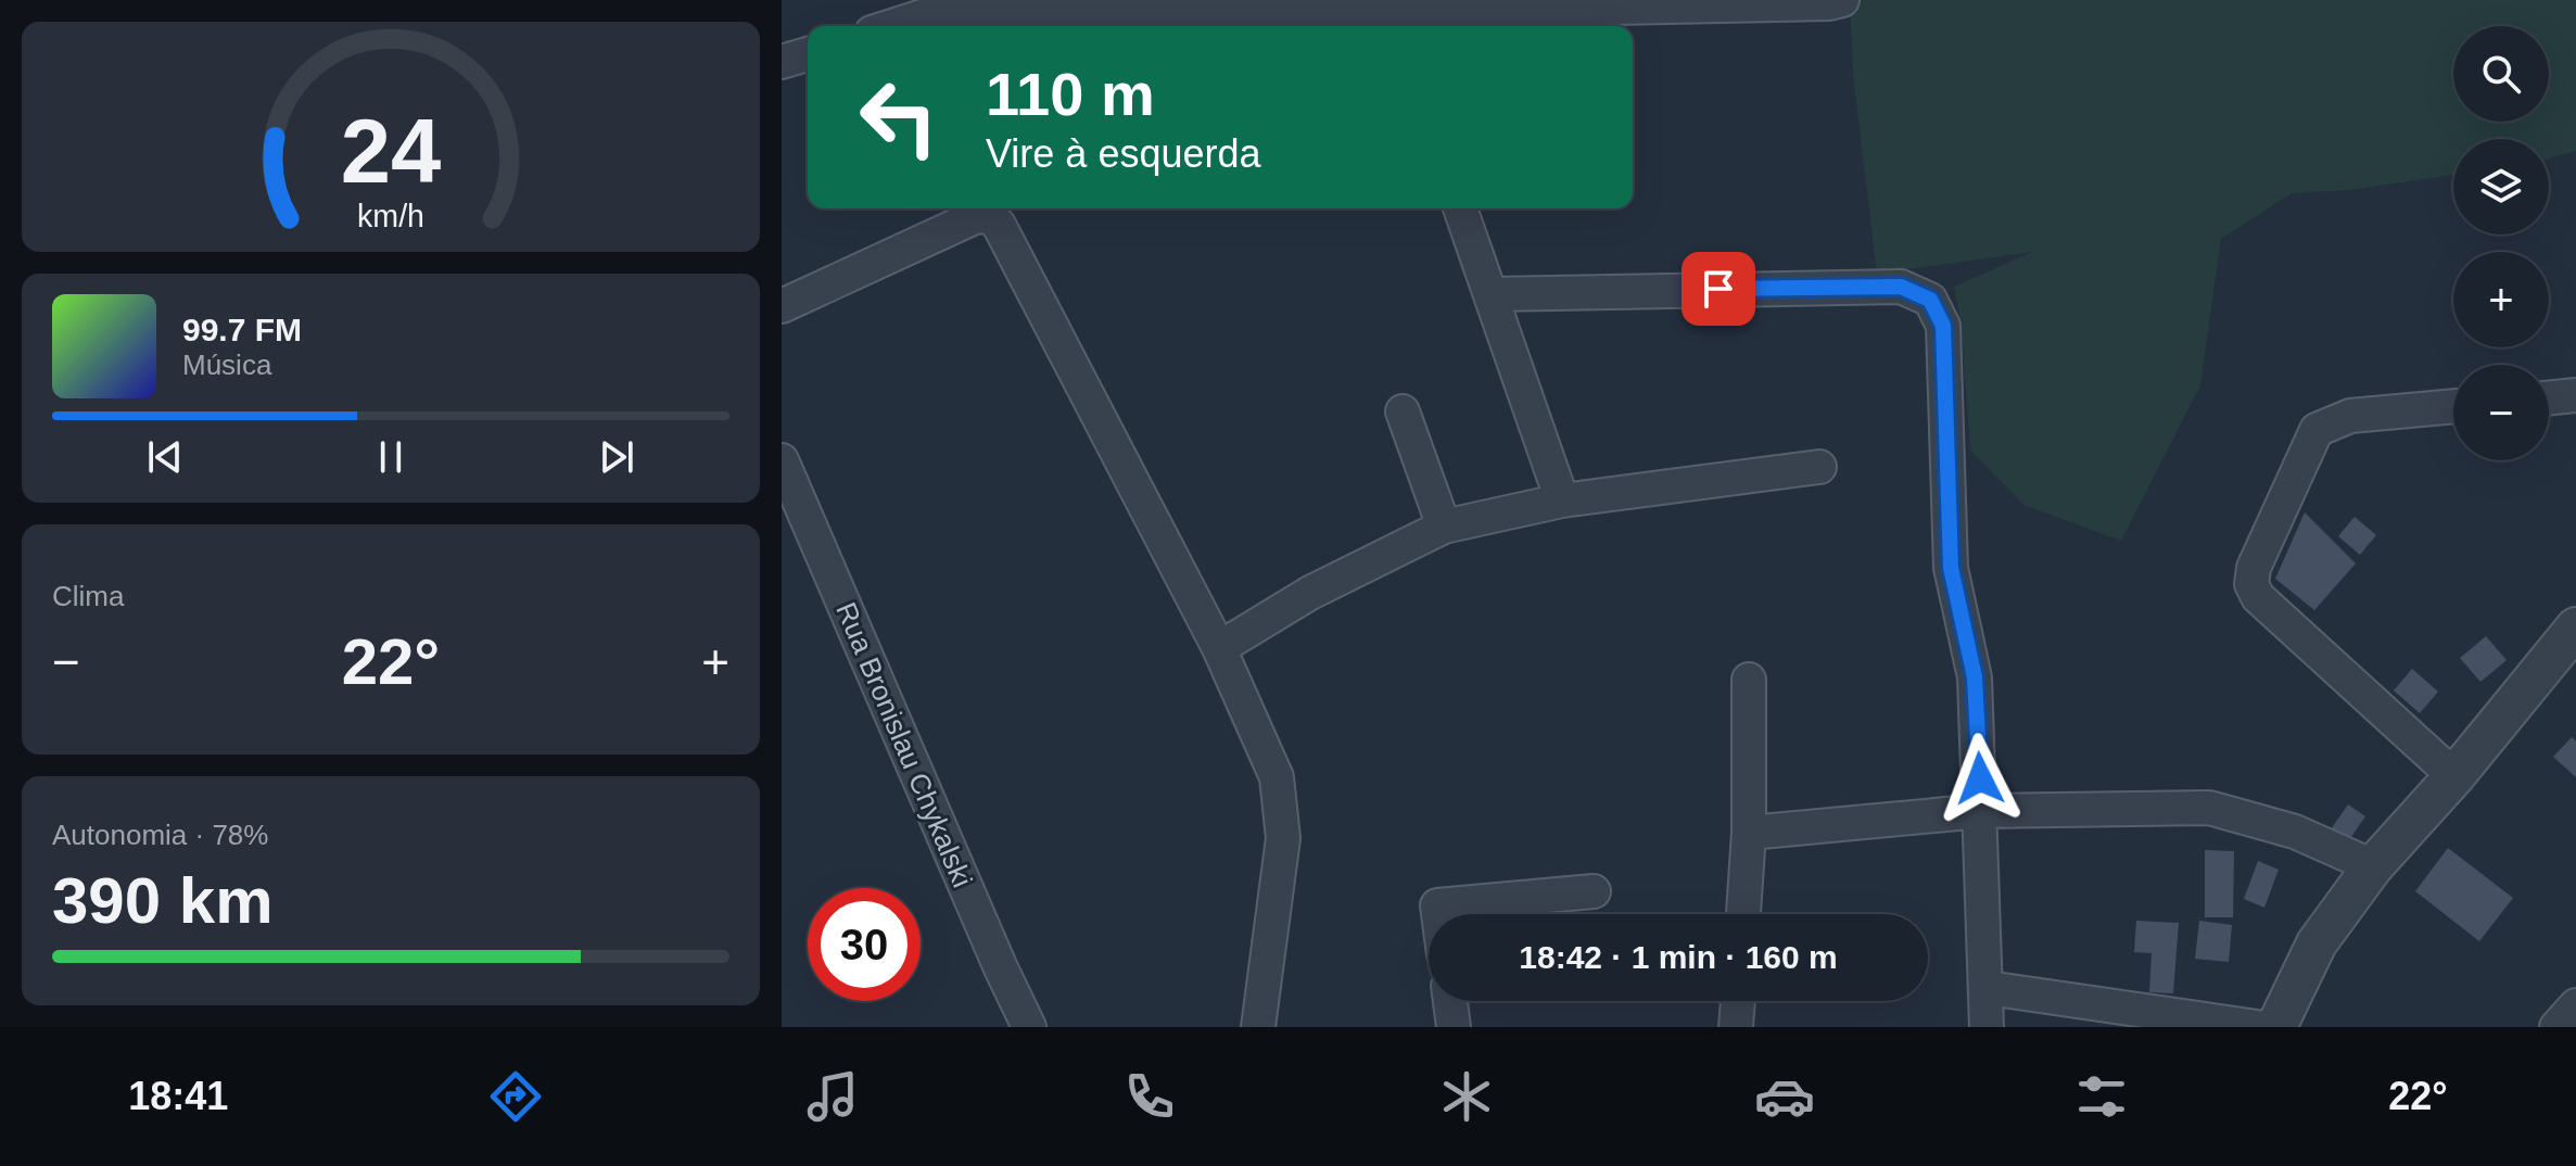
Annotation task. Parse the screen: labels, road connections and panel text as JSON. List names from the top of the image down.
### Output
{
  "streets": {
    "street": ["Rua Bronislau Chykalski"]
  },
  "page": {
    "map_buttons": ["+", "−"],
    "turn": ["110 m", "Vire à esquerda"],
    "song": ["99.7 FM", "Música"],
    "tile": [
      "Clima",
      ["Autonomia · 78%", "390 km"]
    ],
    "heat": ["−", "22°", "+"],
    "limit": "30",
    "trip": "18:42 · 1 min · 160 m",
    "tabs": ["18:41", "22°"],
    "gauge": ["24", "km/h"]
  }
}
